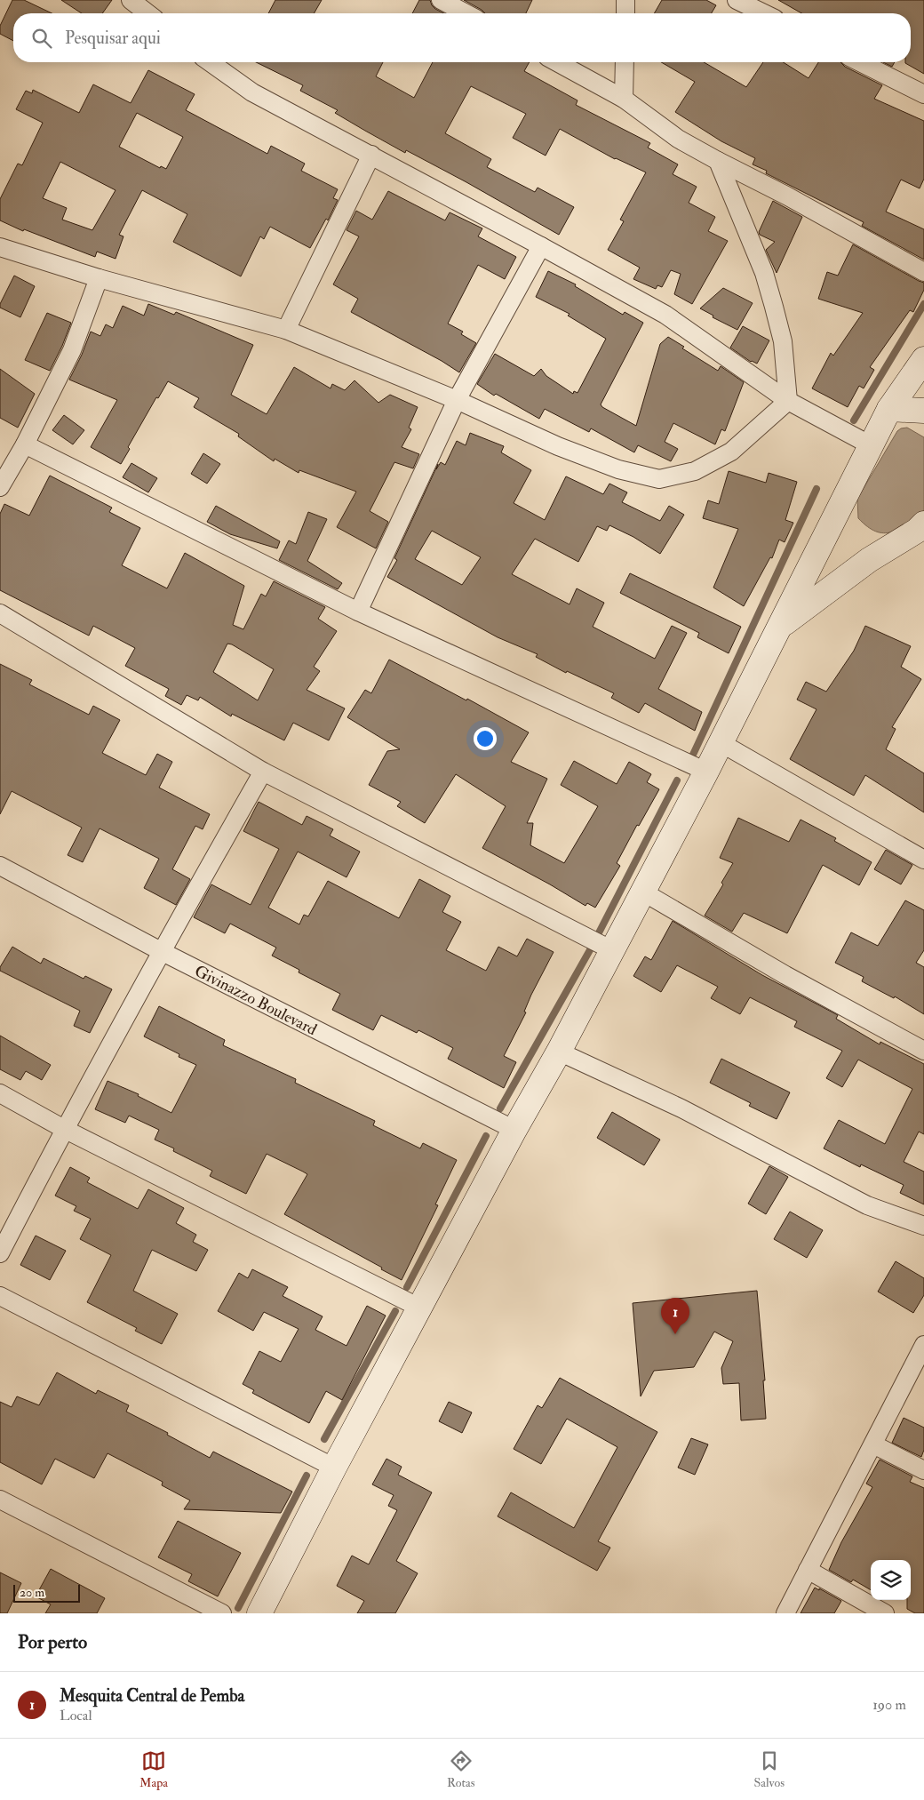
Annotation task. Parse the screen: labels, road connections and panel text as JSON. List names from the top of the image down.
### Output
{
  "streets": {
    "street": ["Givinazzo Boulevard"]
  },
  "scale_bar": "20 m",
  "page": {
    "search": "Pesquisar aqui",
    "pins": "1",
    "scale": "20 m",
    "heading": "Por perto",
    "list": [
      {
        "mark": "1",
        "name": "Mesquita Central de Pemba",
        "note": "Local",
        "value": "190 m"
      }
    ],
    "nav": ["Mapa", "Rotas", "Salvos"]
  }
}
